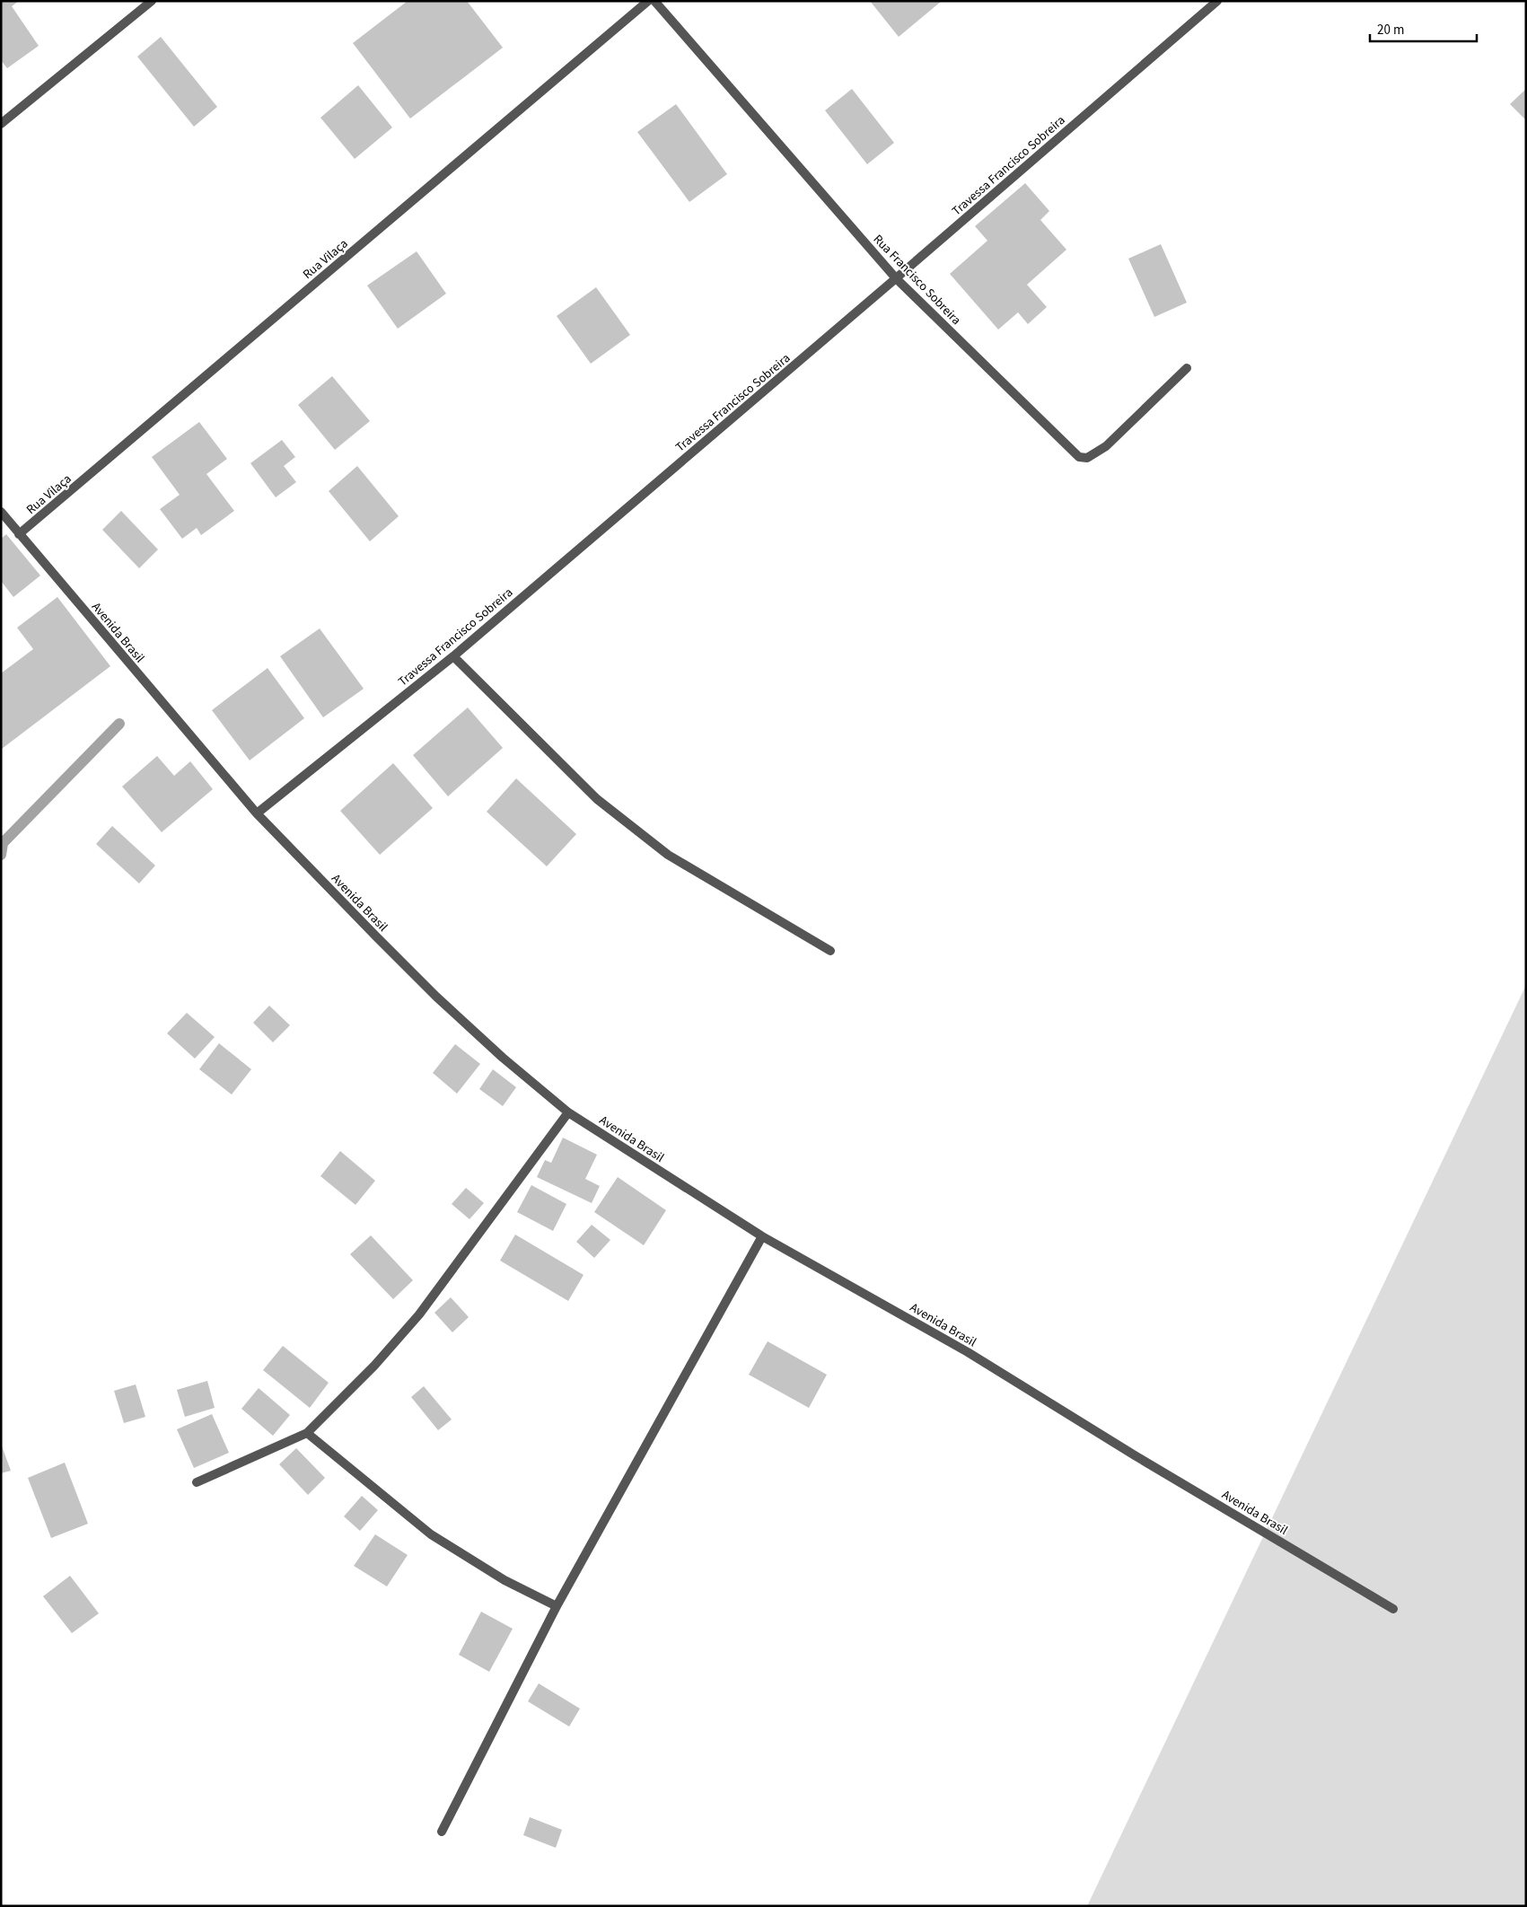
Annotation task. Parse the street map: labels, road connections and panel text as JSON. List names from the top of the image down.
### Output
{
  "streets": {
    "street": [
      "Travessa Francisco Sobreira",
      "Rua Vilaça",
      "Rua Francisco Sobreira",
      "Avenida Brasil"
    ]
  },
  "crossings": [
    ["Travessa Francisco Sobreira", "Rua Francisco Sobreira"],
    ["Travessa Francisco Sobreira", "Avenida Brasil"],
    ["Rua Vilaça", "Avenida Brasil"]
  ],
  "scale_bar": "20 m"
}
